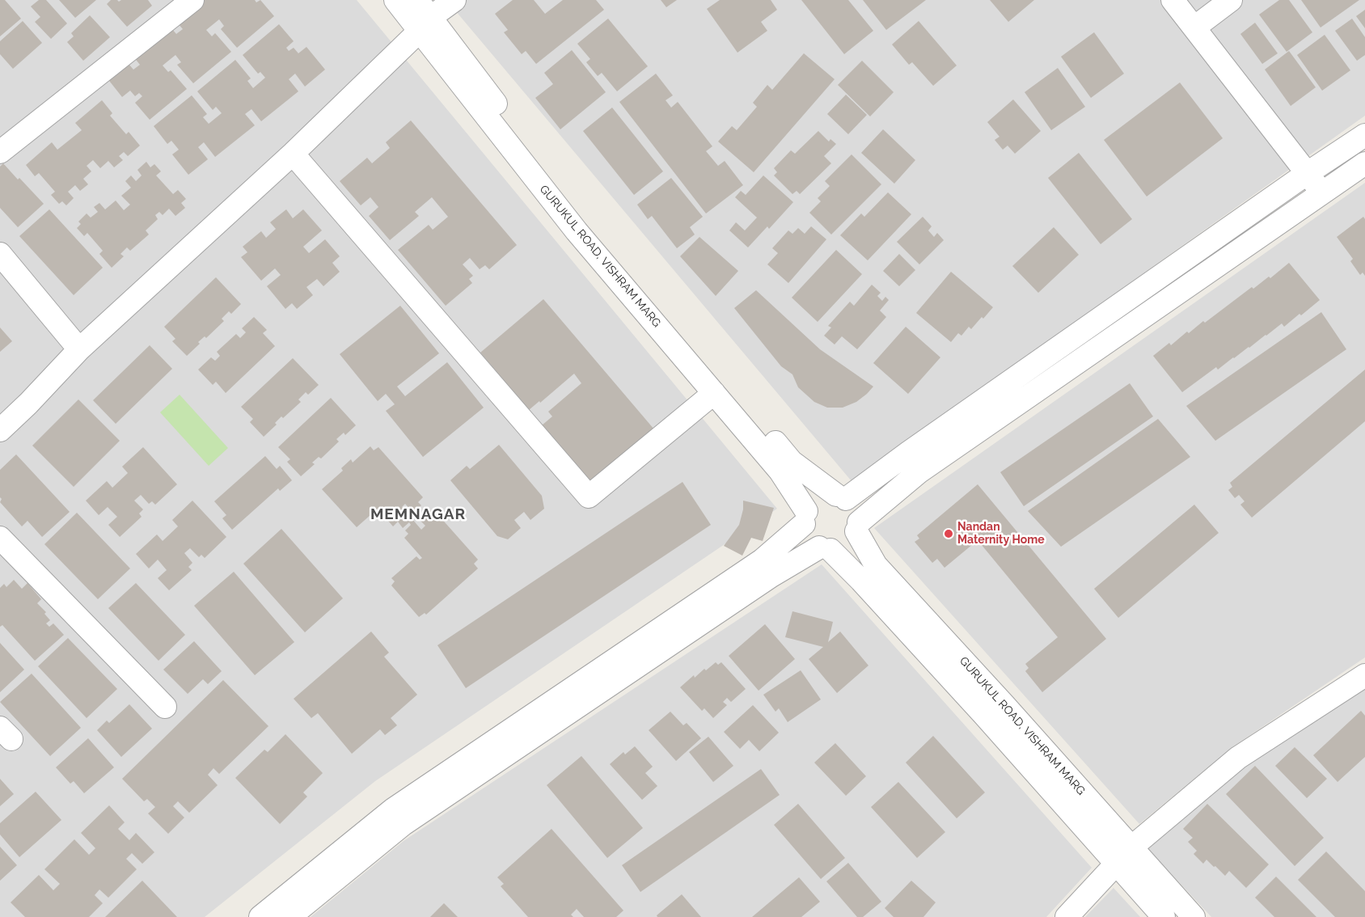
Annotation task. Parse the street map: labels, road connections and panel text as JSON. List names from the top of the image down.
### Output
{
  "streets": {
    "street": ["GURUKUL ROAD, VISHRAM MARG"]
  },
  "districts": ["MEMNAGAR"],
  "places": ["Nandan Maternity Home"]
}
